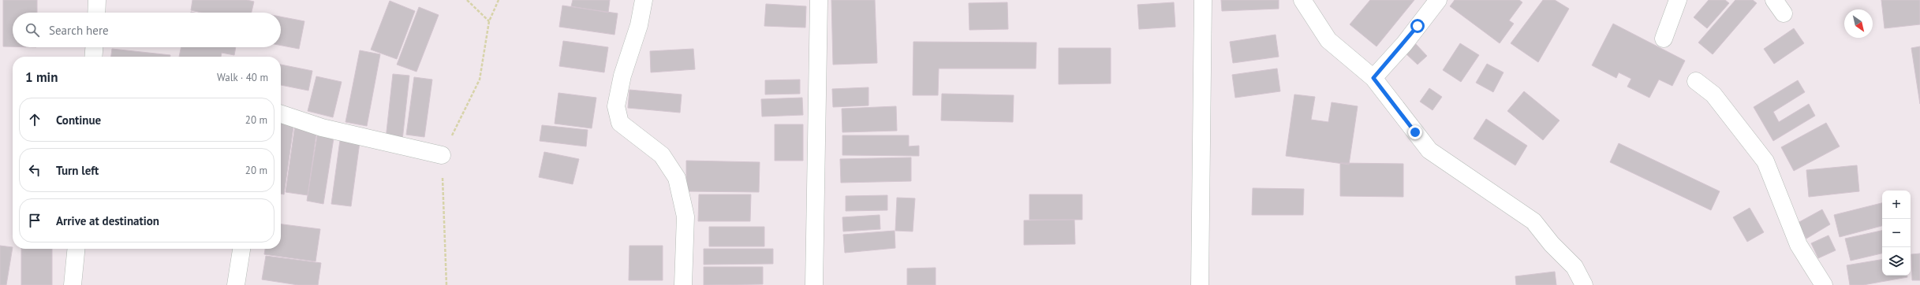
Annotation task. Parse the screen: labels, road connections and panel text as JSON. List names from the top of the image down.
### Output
{
  "north": "bottom right",
  "page": {
    "search": "Search here",
    "heading": ["1 min", "Walk · 40 m"],
    "list": [
      ["Continue", "20 m"],
      ["Turn left", "20 m"],
      "Arrive at destination"
    ],
    "map_buttons": ["+", "−"]
  }
}
